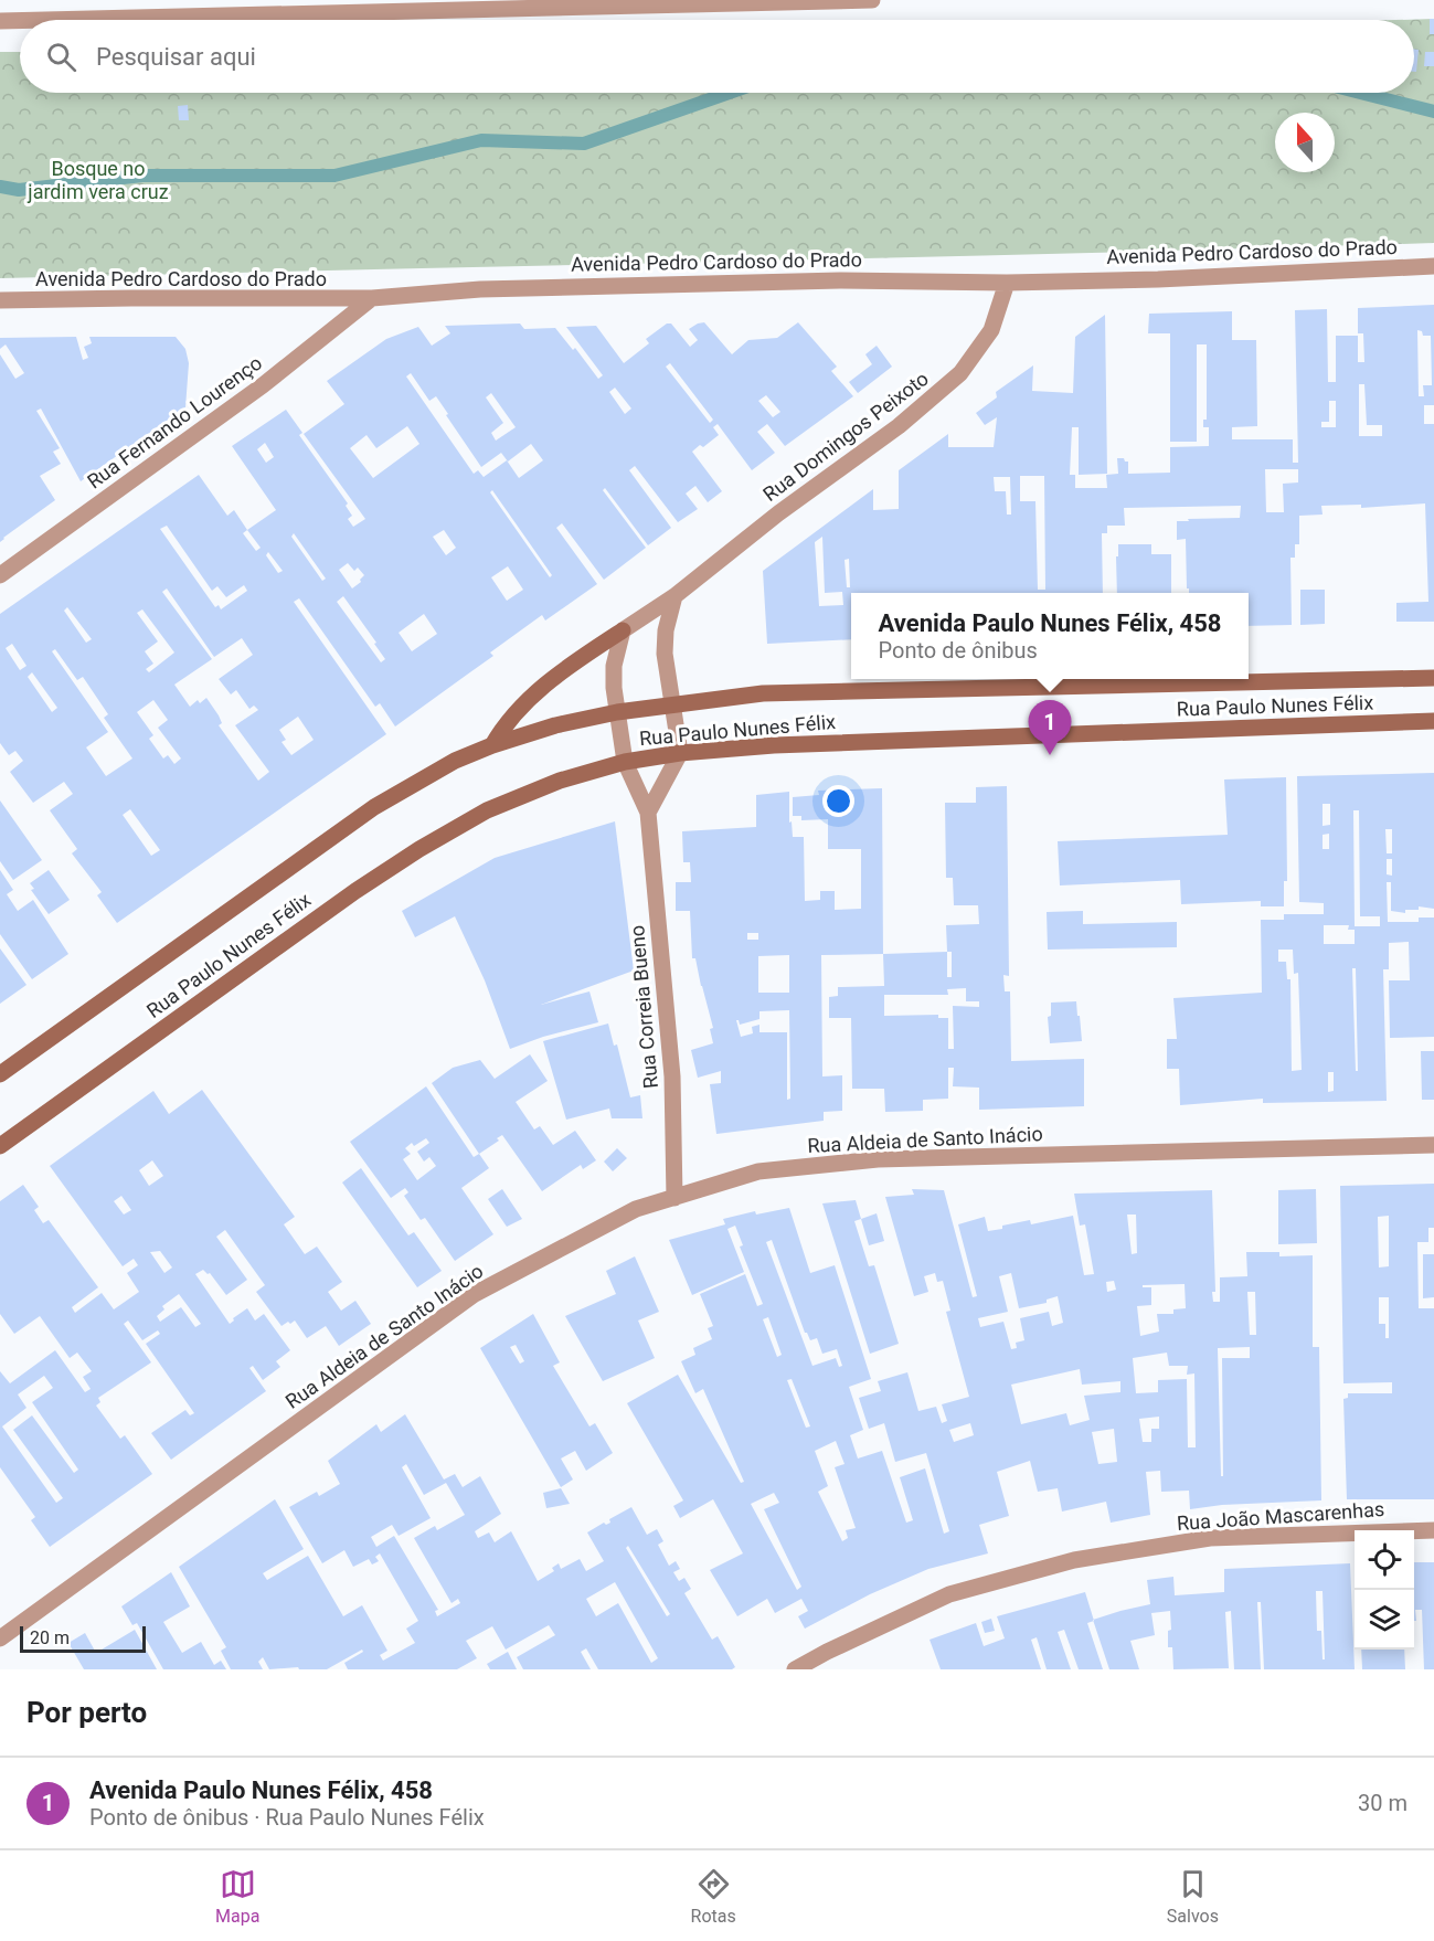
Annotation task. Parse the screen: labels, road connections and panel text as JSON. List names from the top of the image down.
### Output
{
  "streets": {
    "main road": ["Rua Paulo Nunes Félix"],
    "street": [
      "Avenida Pedro Cardoso do Prado",
      "Rua Fernando Lourenço",
      "Rua Domingos Peixoto",
      "Rua Correia Bueno",
      "Rua Aldeia de Santo Inácio",
      "Rua João Mascarenhas"
    ]
  },
  "crossings": [
    ["Avenida Pedro Cardoso do Prado", "Rua Fernando Lourenço"],
    ["Avenida Pedro Cardoso do Prado", "Rua Domingos Peixoto"],
    ["Rua Paulo Nunes Félix", "Rua Correia Bueno"],
    ["Rua Correia Bueno", "Rua Aldeia de Santo Inácio"]
  ],
  "parks": ["Bosque no jardim vera cruz"],
  "scale_bar": "20 m",
  "north": "top",
  "page": {
    "search": "Pesquisar aqui",
    "popup": ["Avenida Paulo Nunes Félix, 458", "Ponto de ônibus"],
    "pins": "1",
    "scale": "20 m",
    "heading": "Por perto",
    "list": [
      {
        "mark": "1",
        "name": "Avenida Paulo Nunes Félix, 458",
        "note": "Ponto de ônibus · Rua Paulo Nunes Félix",
        "value": "30 m"
      }
    ],
    "nav": ["Mapa", "Rotas", "Salvos"]
  }
}
